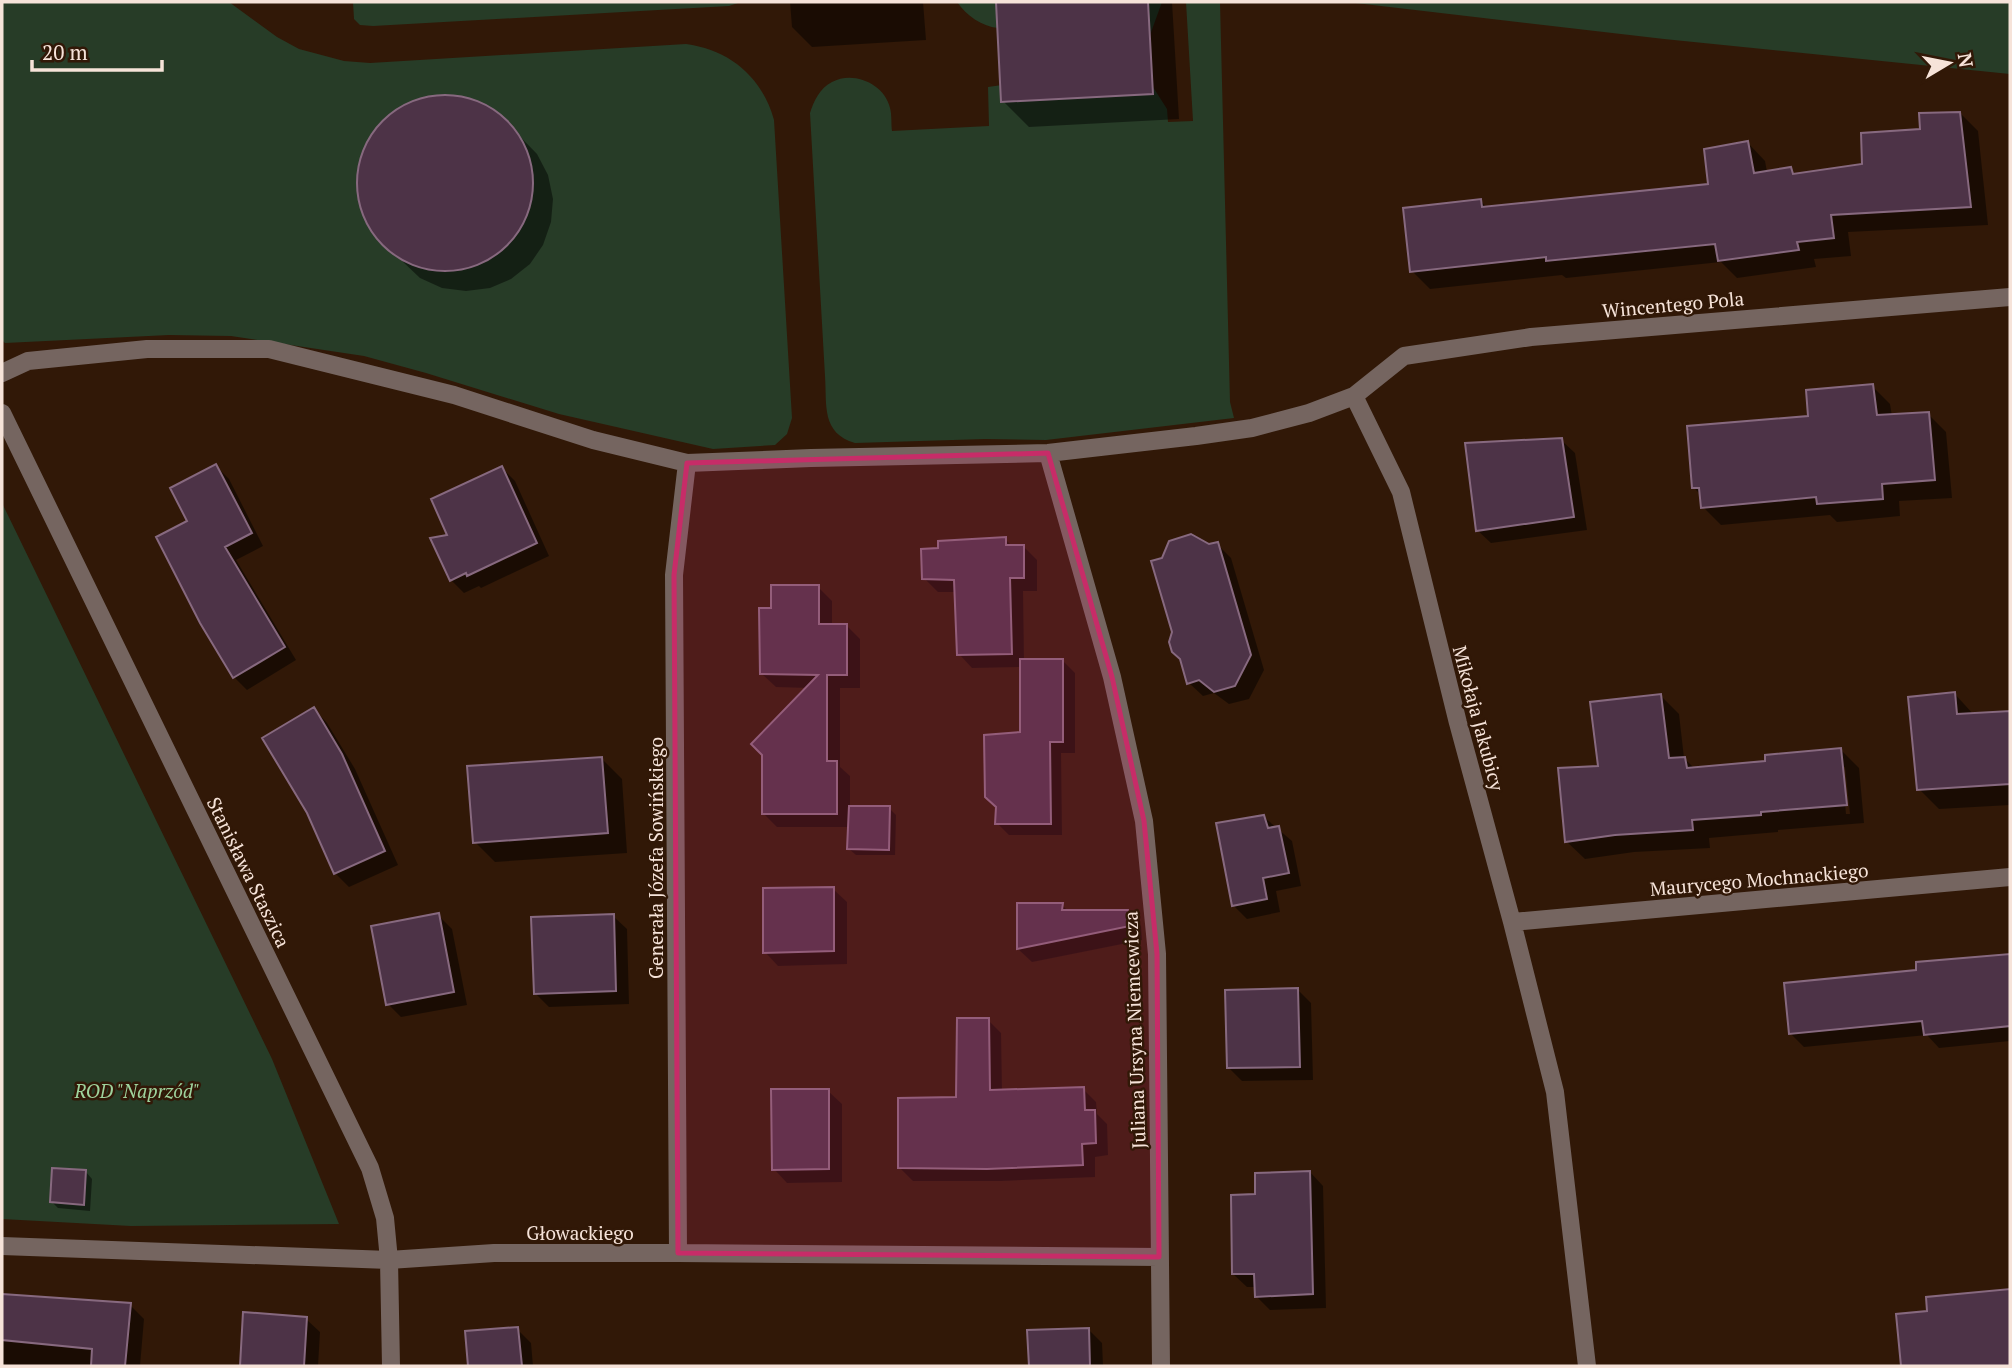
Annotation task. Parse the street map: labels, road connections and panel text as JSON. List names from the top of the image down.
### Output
{
  "streets": {
    "street": [
      "Wincentego Pola",
      "Mikołaja Jakubicy",
      "Generała Józefa Sowińskiego",
      "Stanisława Staszica",
      "Maurycego Mochnackiego",
      "Juliana Ursyna Niemcewicza",
      "Głowackiego"
    ]
  },
  "crossings": [
    ["Wincentego Pola", "Mikołaja Jakubicy"],
    ["Mikołaja Jakubicy", "Maurycego Mochnackiego"],
    ["Generała Józefa Sowińskiego", "Głowackiego"],
    ["Stanisława Staszica", "Głowackiego"],
    ["Juliana Ursyna Niemcewicza", "Głowackiego"]
  ],
  "parks": ["ROD \"Naprzód\""],
  "scale_bar": "20 m",
  "north": "right"
}
